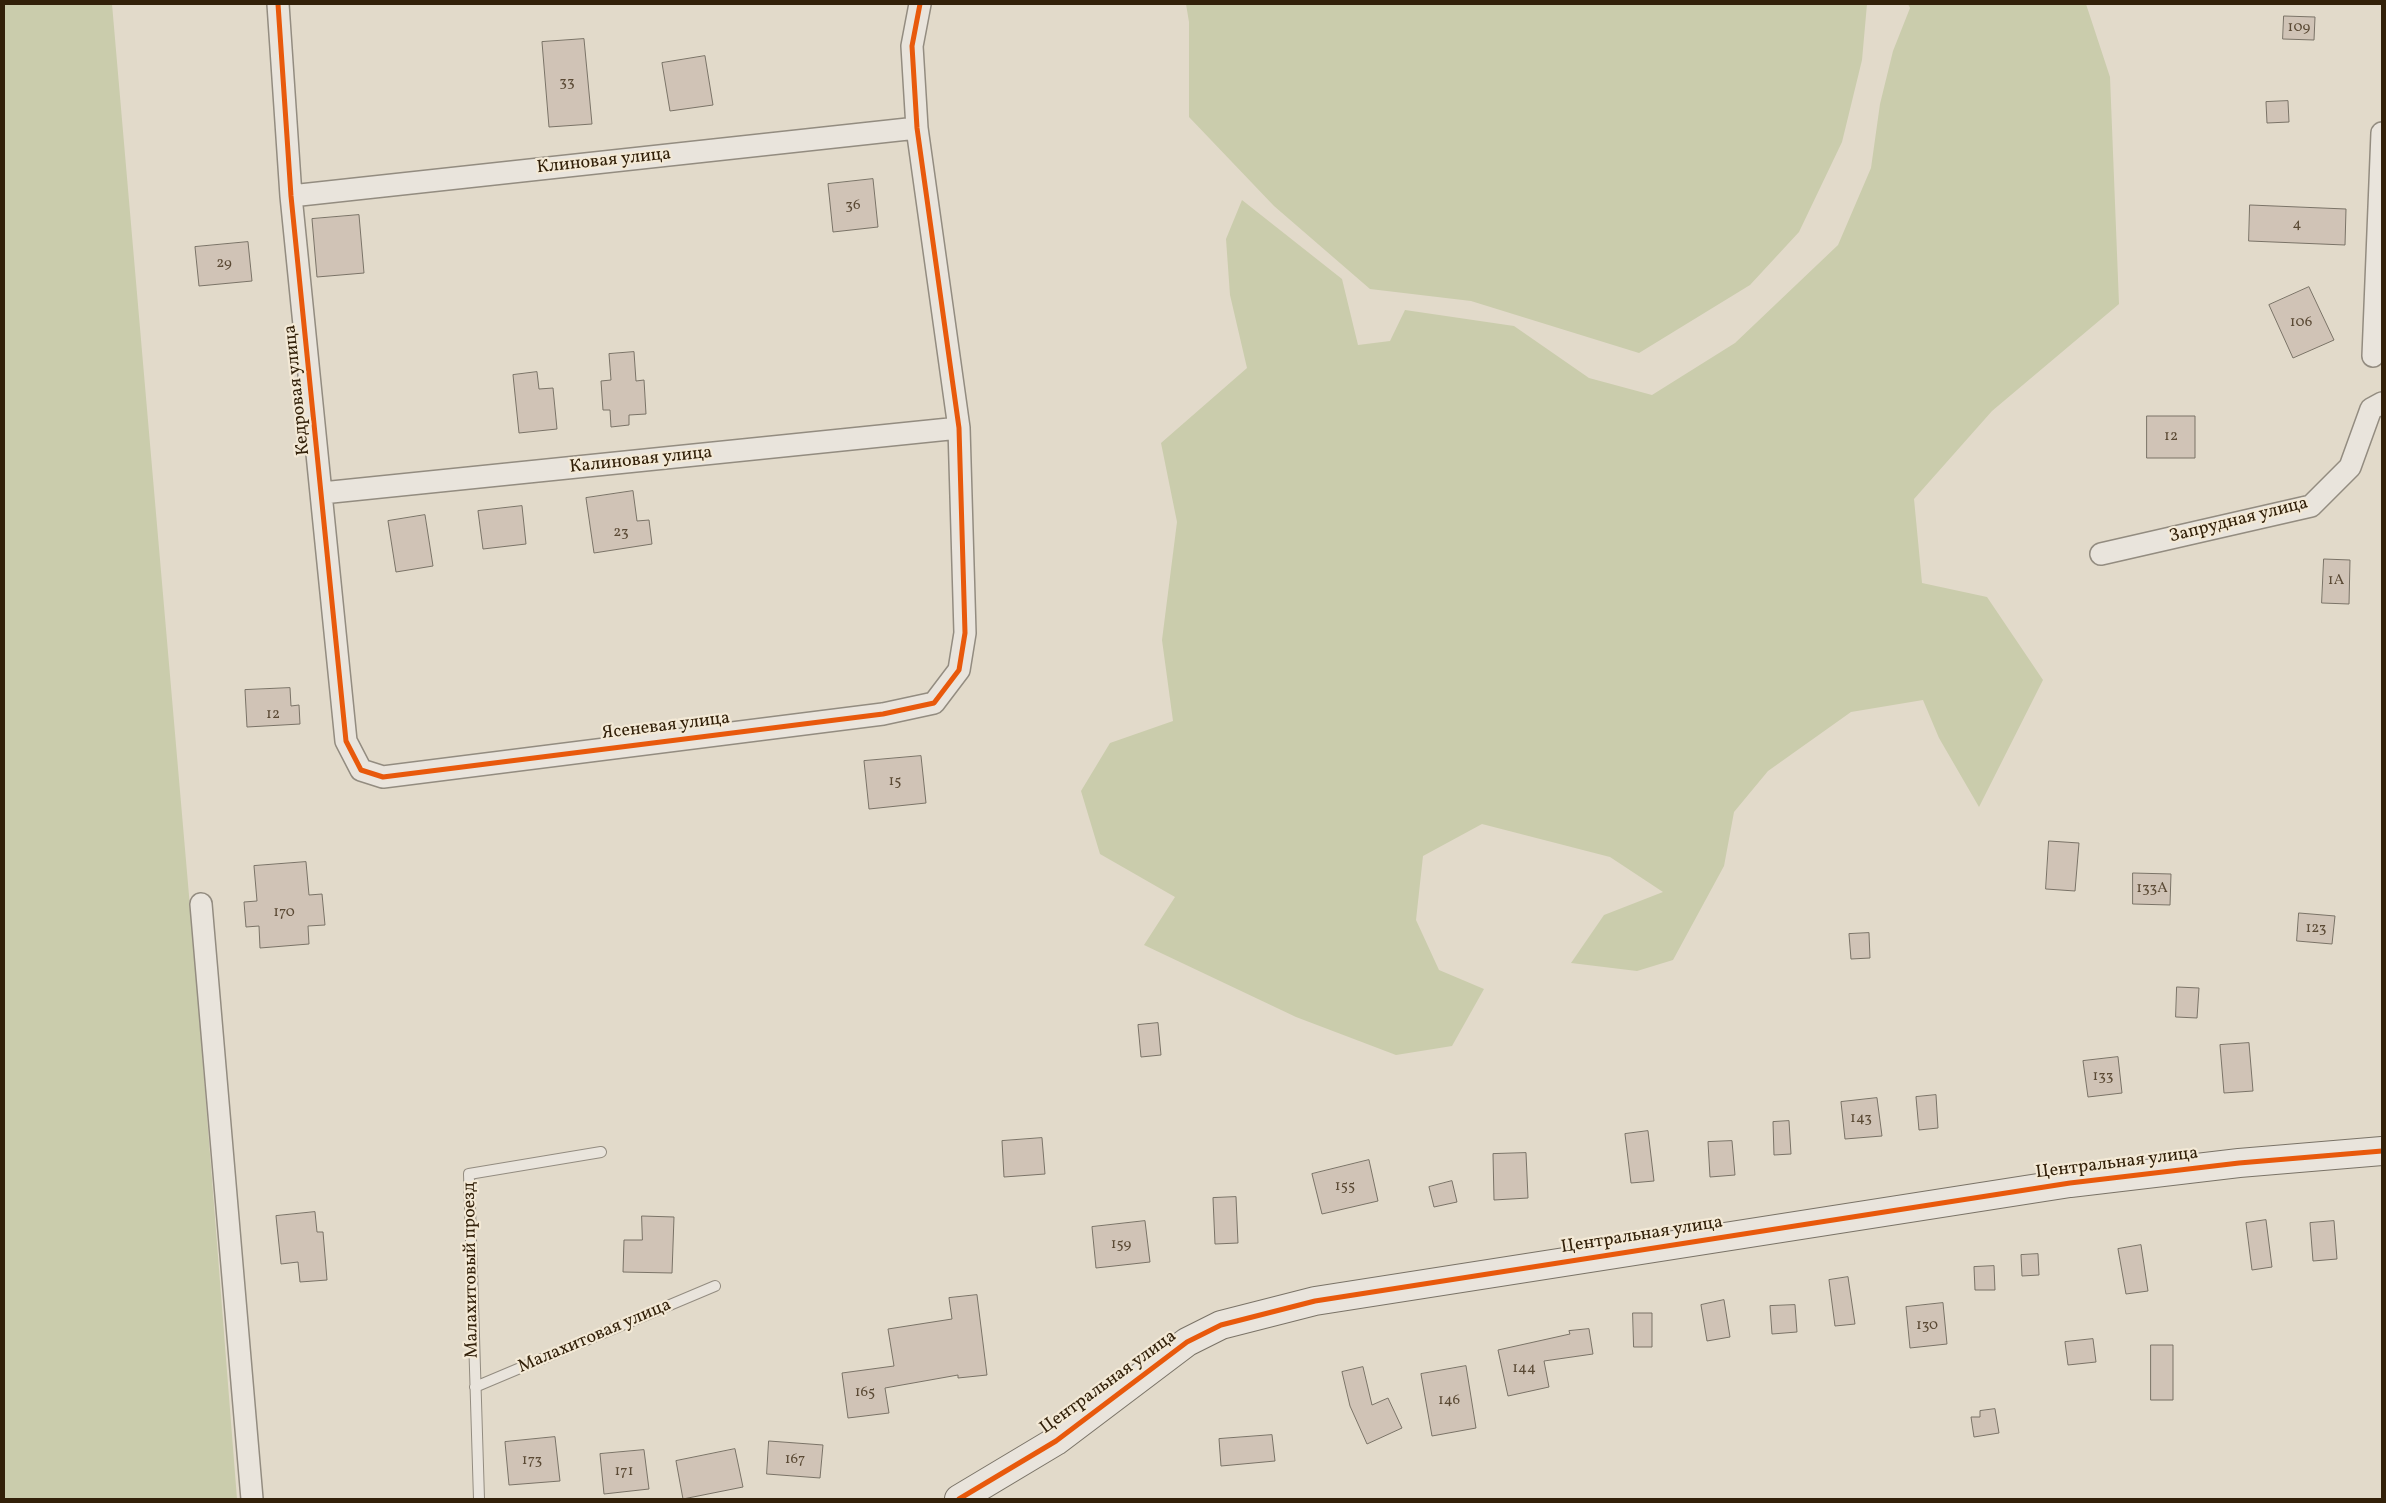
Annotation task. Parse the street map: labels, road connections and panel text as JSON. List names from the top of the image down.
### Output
{
  "streets": {
    "street": [
      "Клиновая улица",
      "Кедровая улица",
      "Калиновая улица",
      "Запрудная улица",
      "Ясеневая улица",
      "Центральная улица"
    ],
    "lane": ["Малахитовый проезд", "Малахитовая улица"]
  },
  "crossings": [
    ["Клиновая улица", "Кедровая улица"],
    ["Кедровая улица", "Калиновая улица"],
    ["Кедровая улица", "Ясеневая улица"],
    ["Калиновая улица", "Ясеневая улица"],
    ["Малахитовый проезд", "Малахитовая улица"]
  ],
  "house_numbers": [
    "109",
    "33",
    "36",
    "4",
    "29",
    "106",
    "12",
    "23",
    "1А",
    "12",
    "15",
    "133А",
    "170",
    "123",
    "133",
    "143",
    "155",
    "159",
    "130",
    "144",
    "165",
    "146",
    "167",
    "173",
    "171"
  ]
}
